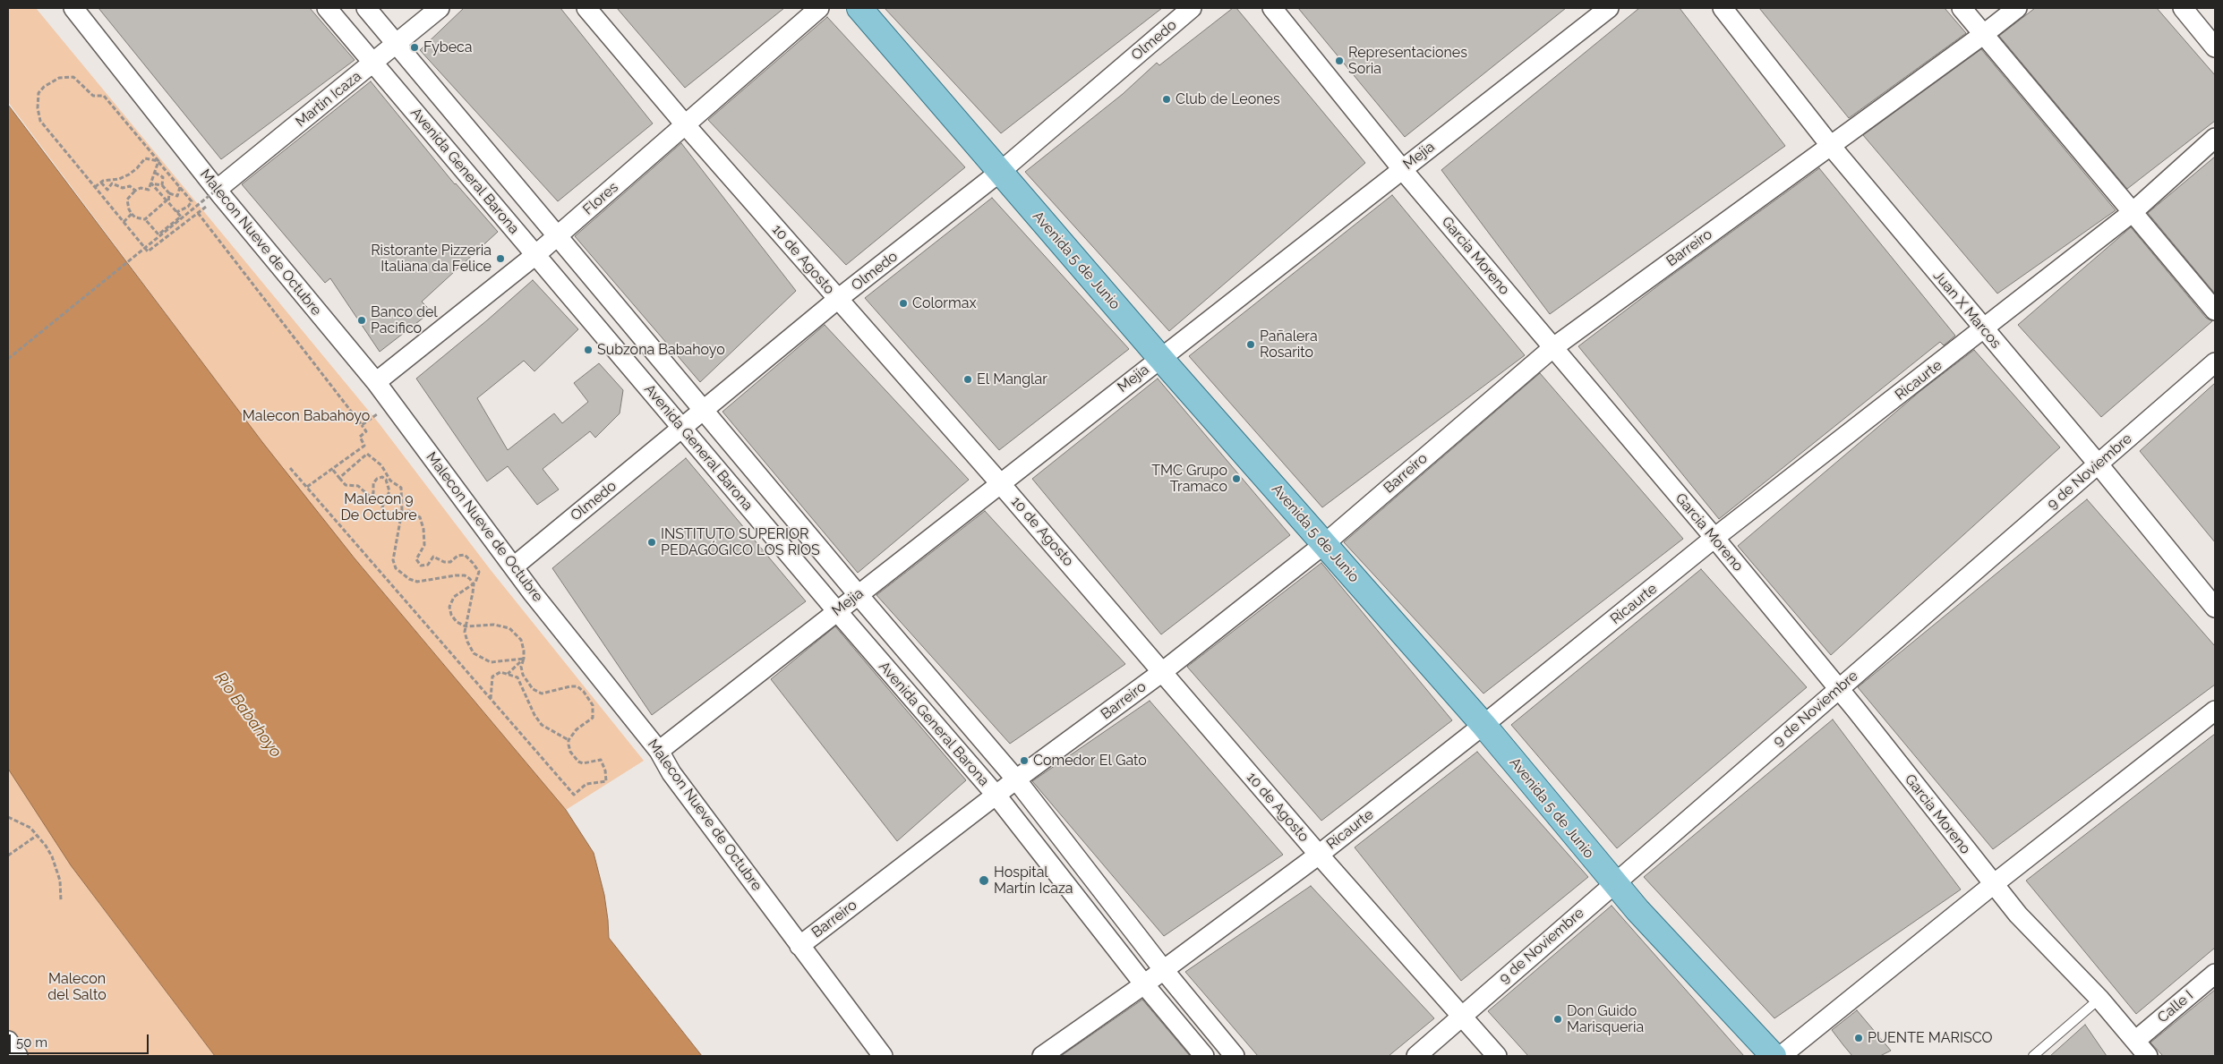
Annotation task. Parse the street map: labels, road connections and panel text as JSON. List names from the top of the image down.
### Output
{
  "streets": {
    "main road": ["Avenida 5 de Junio"],
    "street": [
      "Olmedo",
      "Martin Icaza",
      "Mejia",
      "Avenida General Barona",
      "Flores",
      "Malecon Nueve de Octubre",
      "Barreiro",
      "Garcia Moreno",
      "10 de Agosto",
      "Juan X Marcos",
      "Ricaurte",
      "9 de Noviembre",
      "Calle I"
    ]
  },
  "crossings": [
    ["Olmedo", "Avenida General Barona"],
    ["Olmedo", "Malecon Nueve de Octubre"],
    ["Olmedo", "10 de Agosto"],
    ["Olmedo", "Avenida 5 de Junio"],
    ["Martin Icaza", "Avenida General Barona"],
    ["Martin Icaza", "Malecon Nueve de Octubre"],
    ["Mejia", "Avenida General Barona"],
    ["Mejia", "Malecon Nueve de Octubre"],
    ["Mejia", "Garcia Moreno"],
    ["Mejia", "10 de Agosto"],
    ["Mejia", "Avenida 5 de Junio"],
    ["Avenida General Barona", "Flores"],
    ["Avenida General Barona", "Barreiro"],
    ["Avenida General Barona", "Ricaurte"],
    ["Flores", "Malecon Nueve de Octubre"],
    ["Flores", "10 de Agosto"],
    ["Malecon Nueve de Octubre", "Barreiro"],
    ["Barreiro", "Garcia Moreno"],
    ["Barreiro", "10 de Agosto"],
    ["Barreiro", "Avenida 5 de Junio"],
    ["Barreiro", "Juan X Marcos"],
    ["Garcia Moreno", "Ricaurte"],
    ["Garcia Moreno", "9 de Noviembre"],
    ["Garcia Moreno", "Calle I"],
    ["10 de Agosto", "Ricaurte"],
    ["10 de Agosto", "9 de Noviembre"],
    ["Avenida 5 de Junio", "Ricaurte"],
    ["Avenida 5 de Junio", "9 de Noviembre"],
    ["Juan X Marcos", "Ricaurte"],
    ["Juan X Marcos", "9 de Noviembre"]
  ],
  "water": ["Rio Babahoyo"],
  "parks": ["Malecon Babahoyo", "Malecon 9 De Octubre", "Malecon del Salto"],
  "places": [
    "Fybeca",
    "Representaciones Soria",
    "Club de Leones",
    "Ristorante Pizzeria Italiana da Felice",
    "Colormax",
    "Banco del Pacifico",
    "Pañalera Rosarito",
    "Subzona Babahoyo",
    "El Manglar",
    "TMC Grupo Tramaco",
    "INSTITUTO SUPERIOR PEDAGÓGICO LOS RIOS",
    "Comedor El Gato",
    "Hospital Martín Icaza",
    "Don Guido Marisqueria",
    "PUENTE MARISCO"
  ],
  "scale_bar": "50 m"
}
